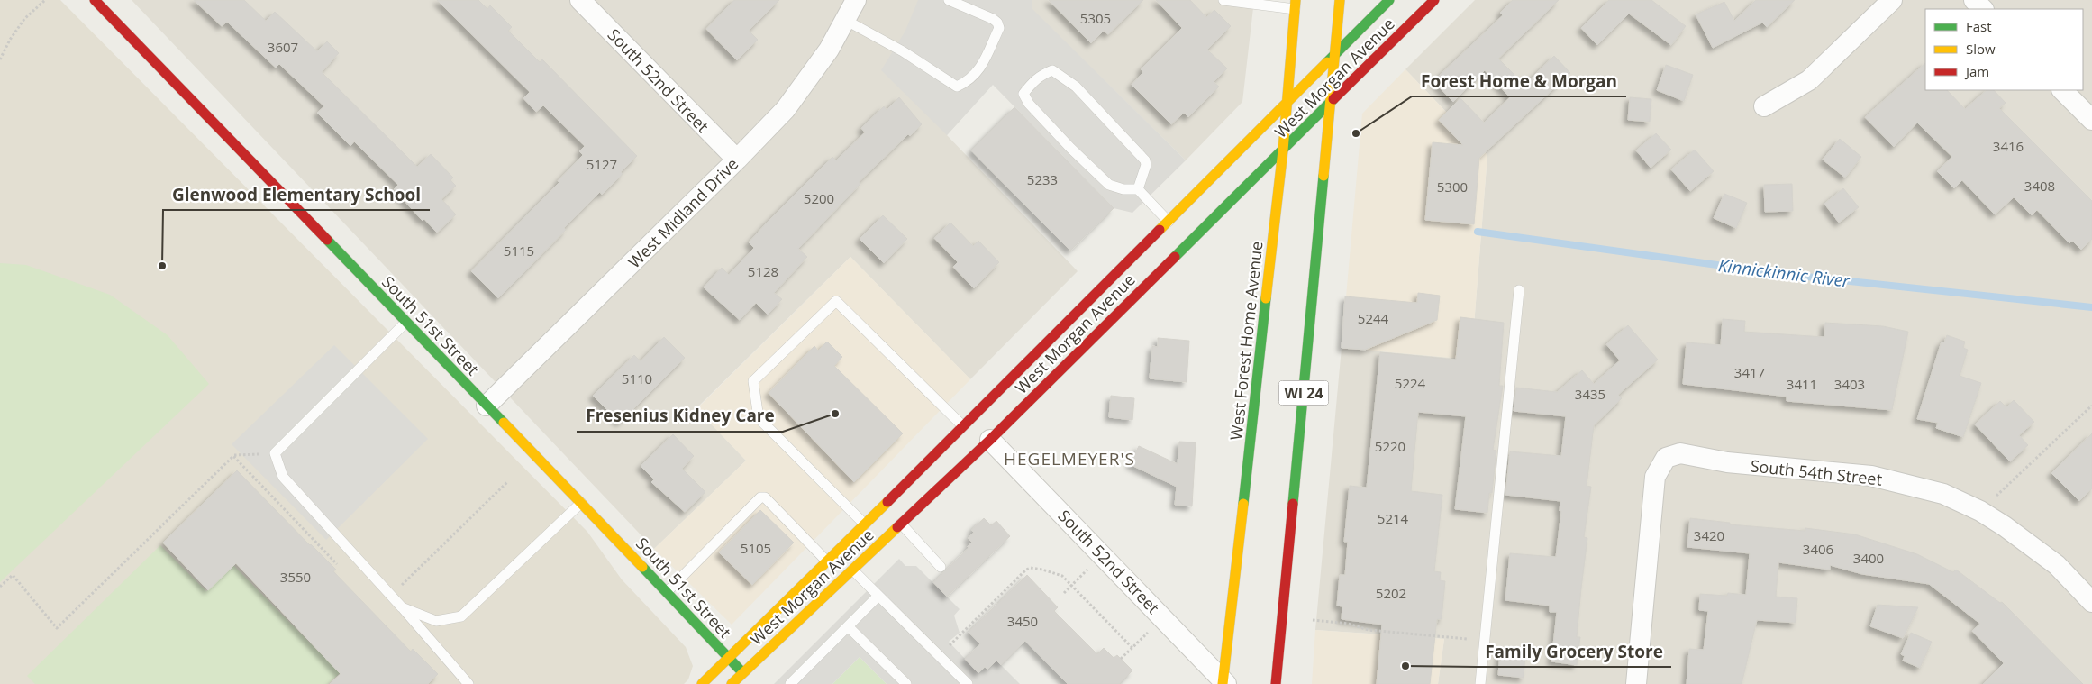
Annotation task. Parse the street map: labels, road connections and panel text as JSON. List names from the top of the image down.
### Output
{
  "streets": {
    "street": [
      "West Morgan Avenue",
      "South 52nd Street",
      "West Midland Drive",
      "South 51st Street",
      "West Forest Home Avenue",
      "WI 24",
      "South 54th Street"
    ]
  },
  "crossings": [
    ["West Morgan Avenue", "South 52nd Street"],
    ["West Morgan Avenue", "South 51st Street"],
    ["West Morgan Avenue", "West Forest Home Avenue"],
    ["West Morgan Avenue", "WI 24"],
    ["South 52nd Street", "West Midland Drive"],
    ["South 52nd Street", "West Forest Home Avenue"],
    ["West Midland Drive", "South 51st Street"]
  ],
  "districts": ["HEGELMEYER'S"],
  "water": ["Kinnickinnic River"],
  "places": [
    "Forest Home & Morgan",
    "Glenwood Elementary School",
    "Fresenius Kidney Care",
    "Family Grocery Store"
  ],
  "house_numbers": [
    "5305",
    "3607",
    "3416",
    "5127",
    "5233",
    "3408",
    "5300",
    "5200",
    "5115",
    "5128",
    "5244",
    "3417",
    "5110",
    "5224",
    "3411",
    "3403",
    "3435",
    "5220",
    "5214",
    "3420",
    "5105",
    "3406",
    "3400",
    "3550",
    "5202",
    "3450"
  ],
  "legend": ["Fast", "Slow", "Jam"]
}
